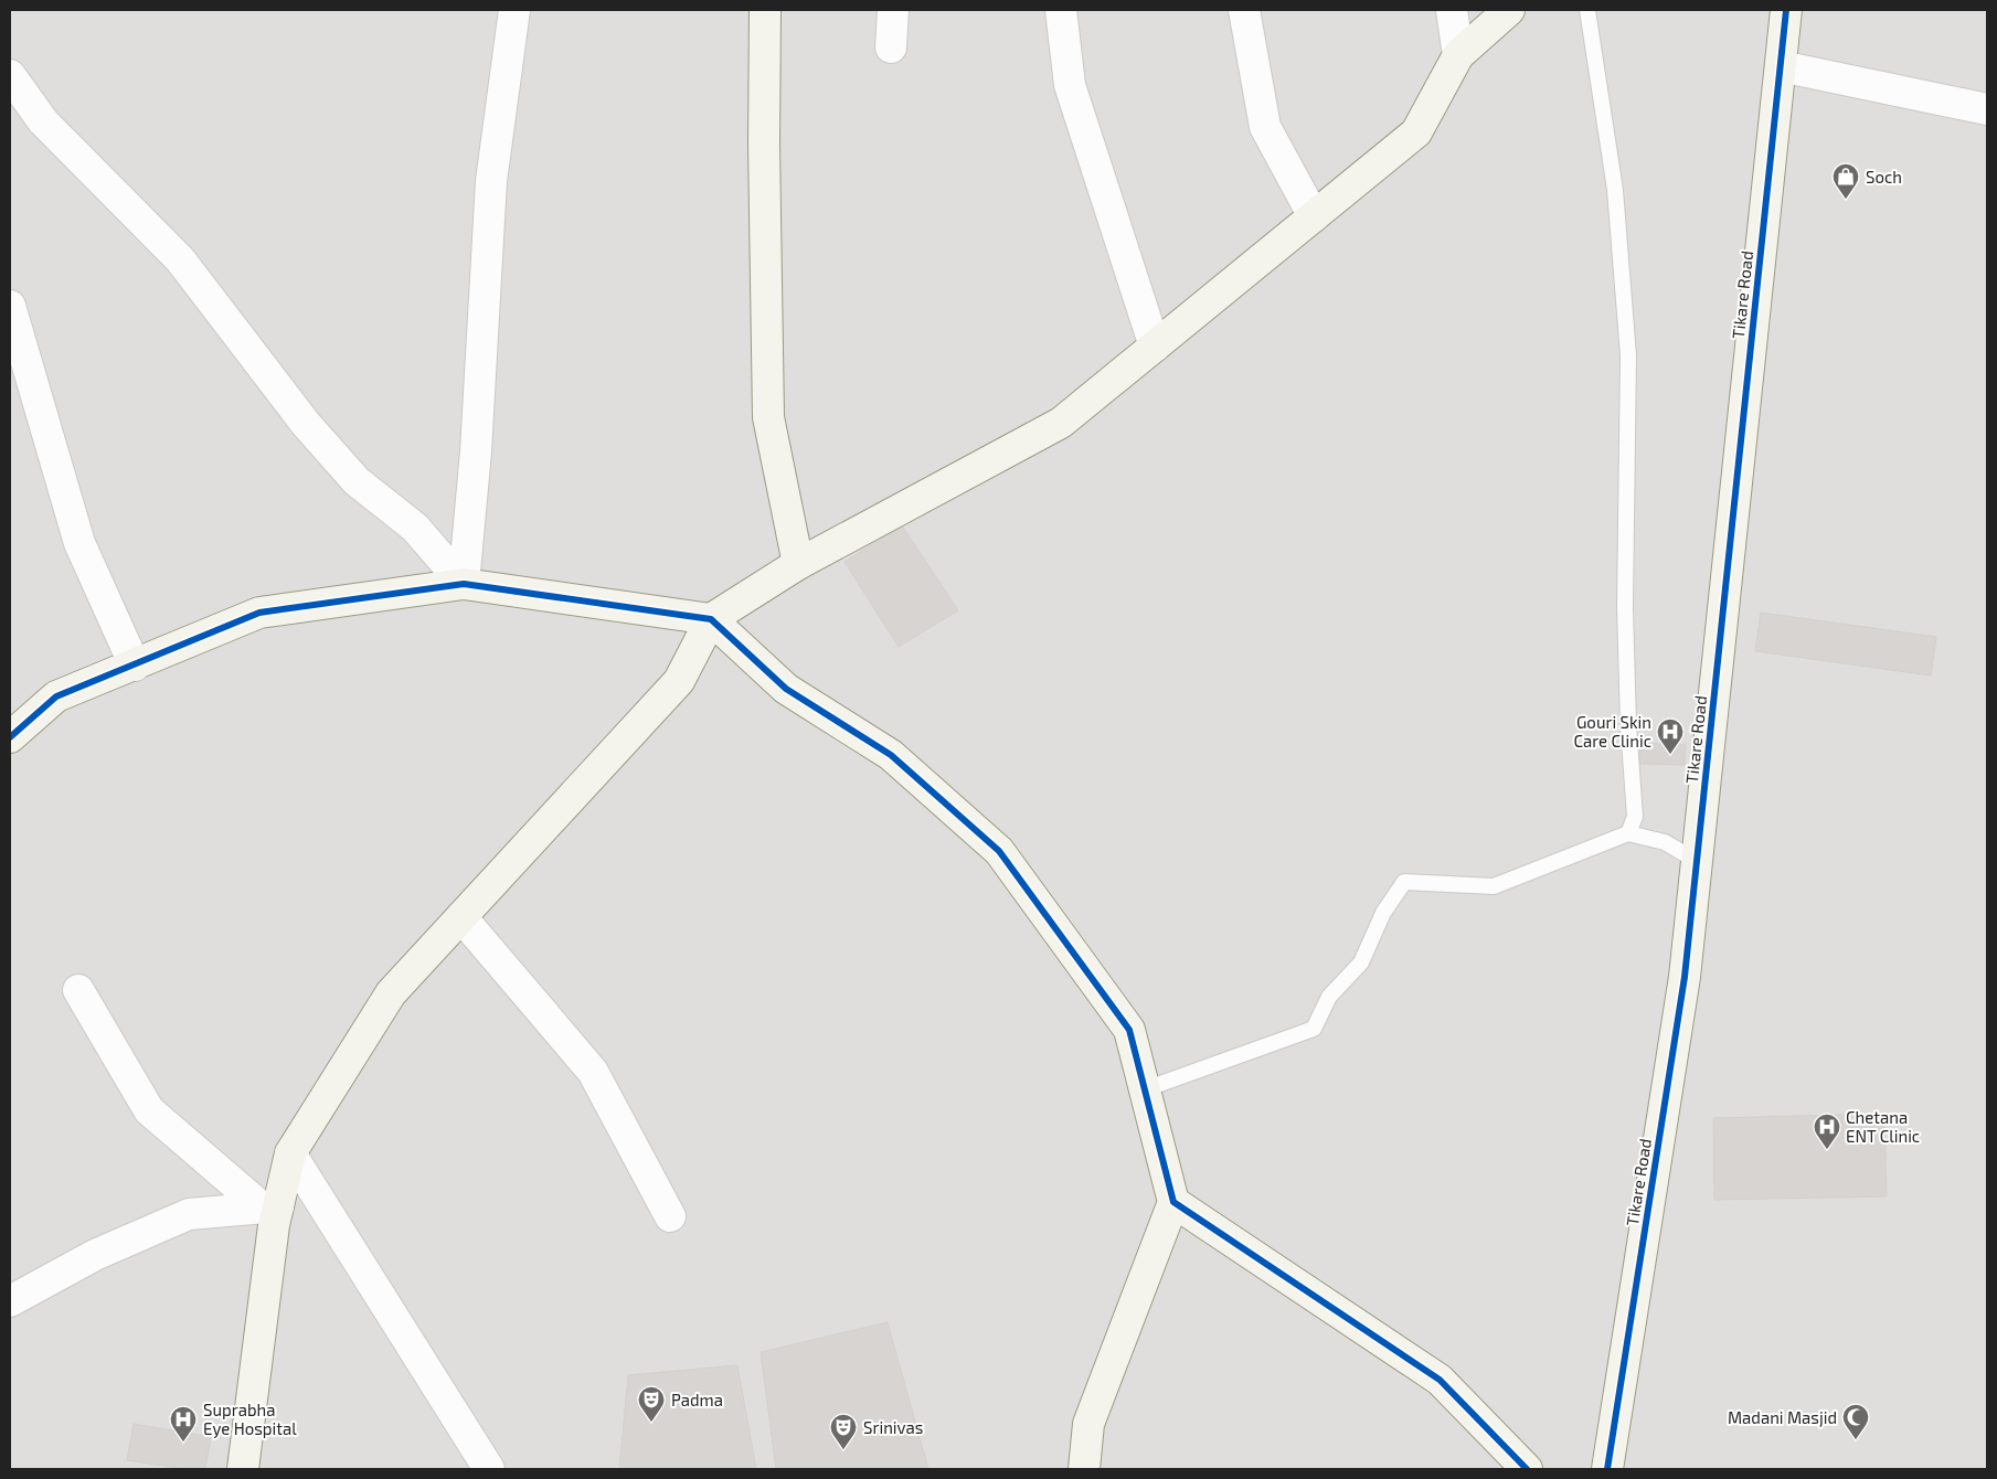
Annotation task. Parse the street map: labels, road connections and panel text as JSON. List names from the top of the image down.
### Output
{
  "streets": {
    "street": ["Tikare Road"]
  },
  "places": {
    "shop": ["Soch"],
    "hospital": ["Gouri Skin Care Clinic", "Chetana ENT Clinic", "Suprabha Eye Hospital"],
    "theatre": ["Padma", "Srinivas"],
    "mosque": ["Madani Masjid"]
  }
}
